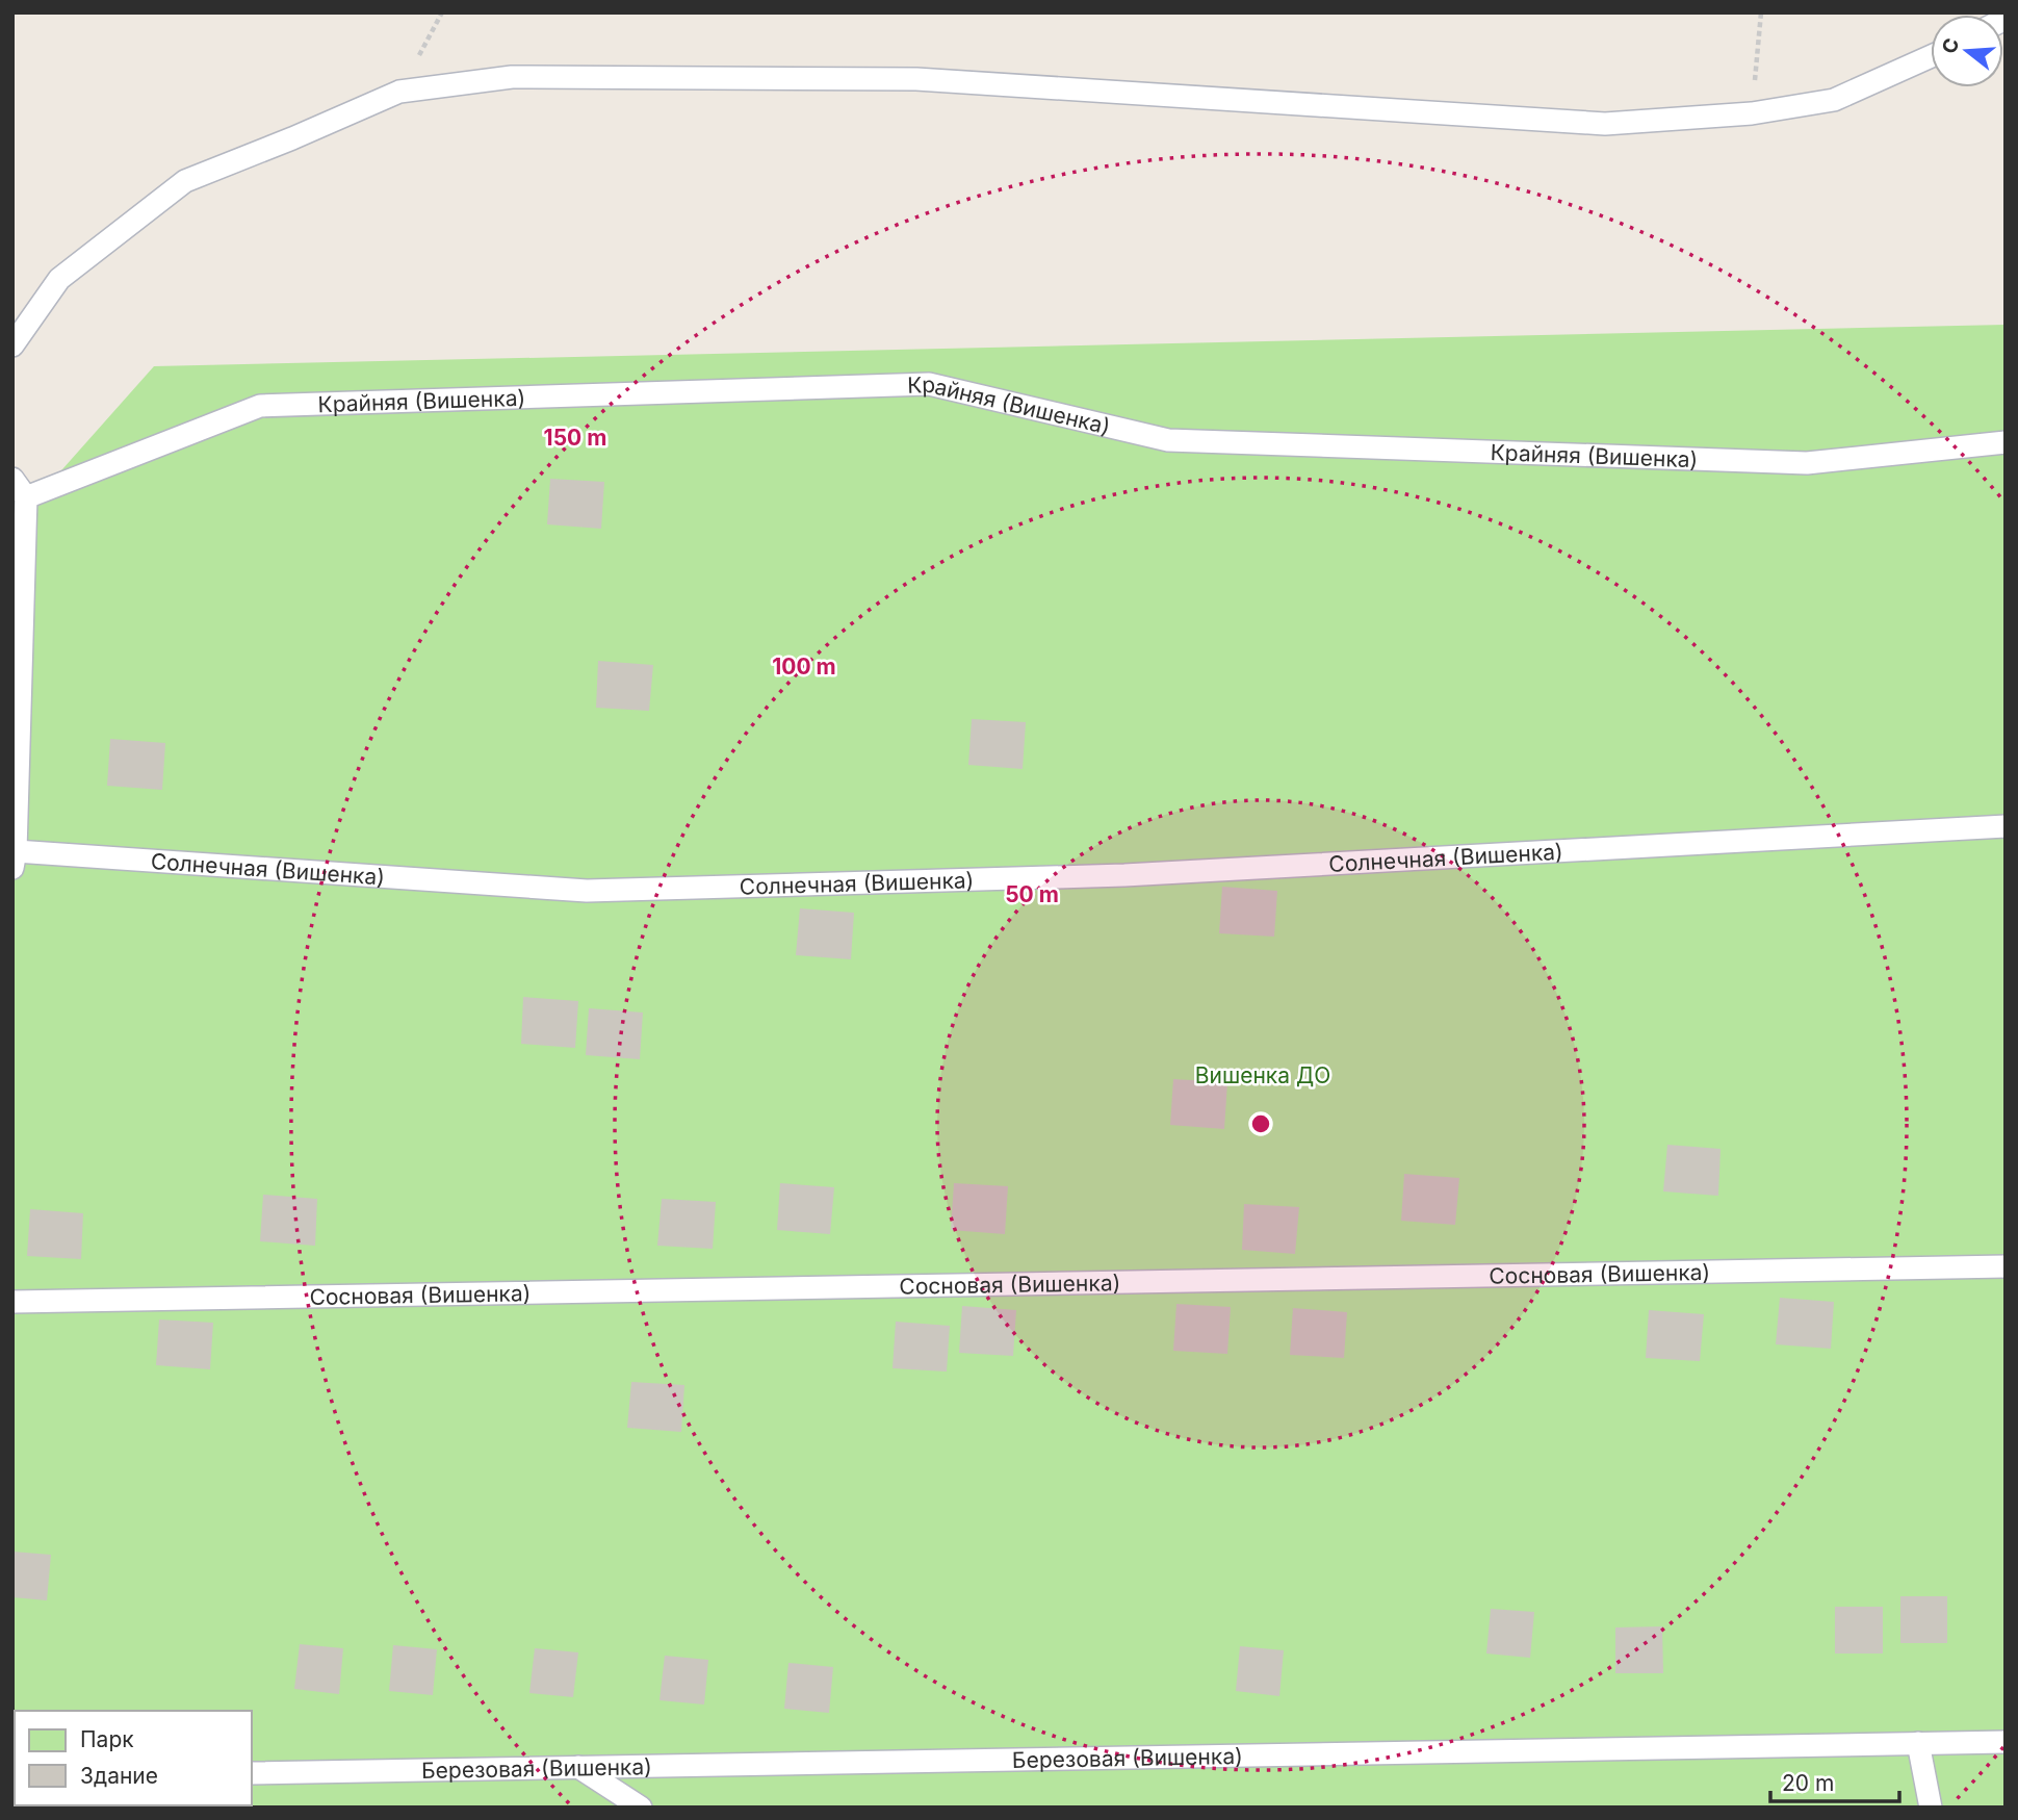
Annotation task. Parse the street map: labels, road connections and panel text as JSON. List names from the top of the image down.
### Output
{
  "streets": {
    "lane": [
      "Крайняя (Вишенка)",
      "Солнечная (Вишенка)",
      "Сосновая (Вишенка)",
      "Березовая (Вишенка)"
    ]
  },
  "parks": ["Вишенка ДО"],
  "legend": ["Парк", "Здание"],
  "scale_bar": "20 m",
  "north": "left",
  "rings": ["150 m", "100 m", "50 m"]
}
